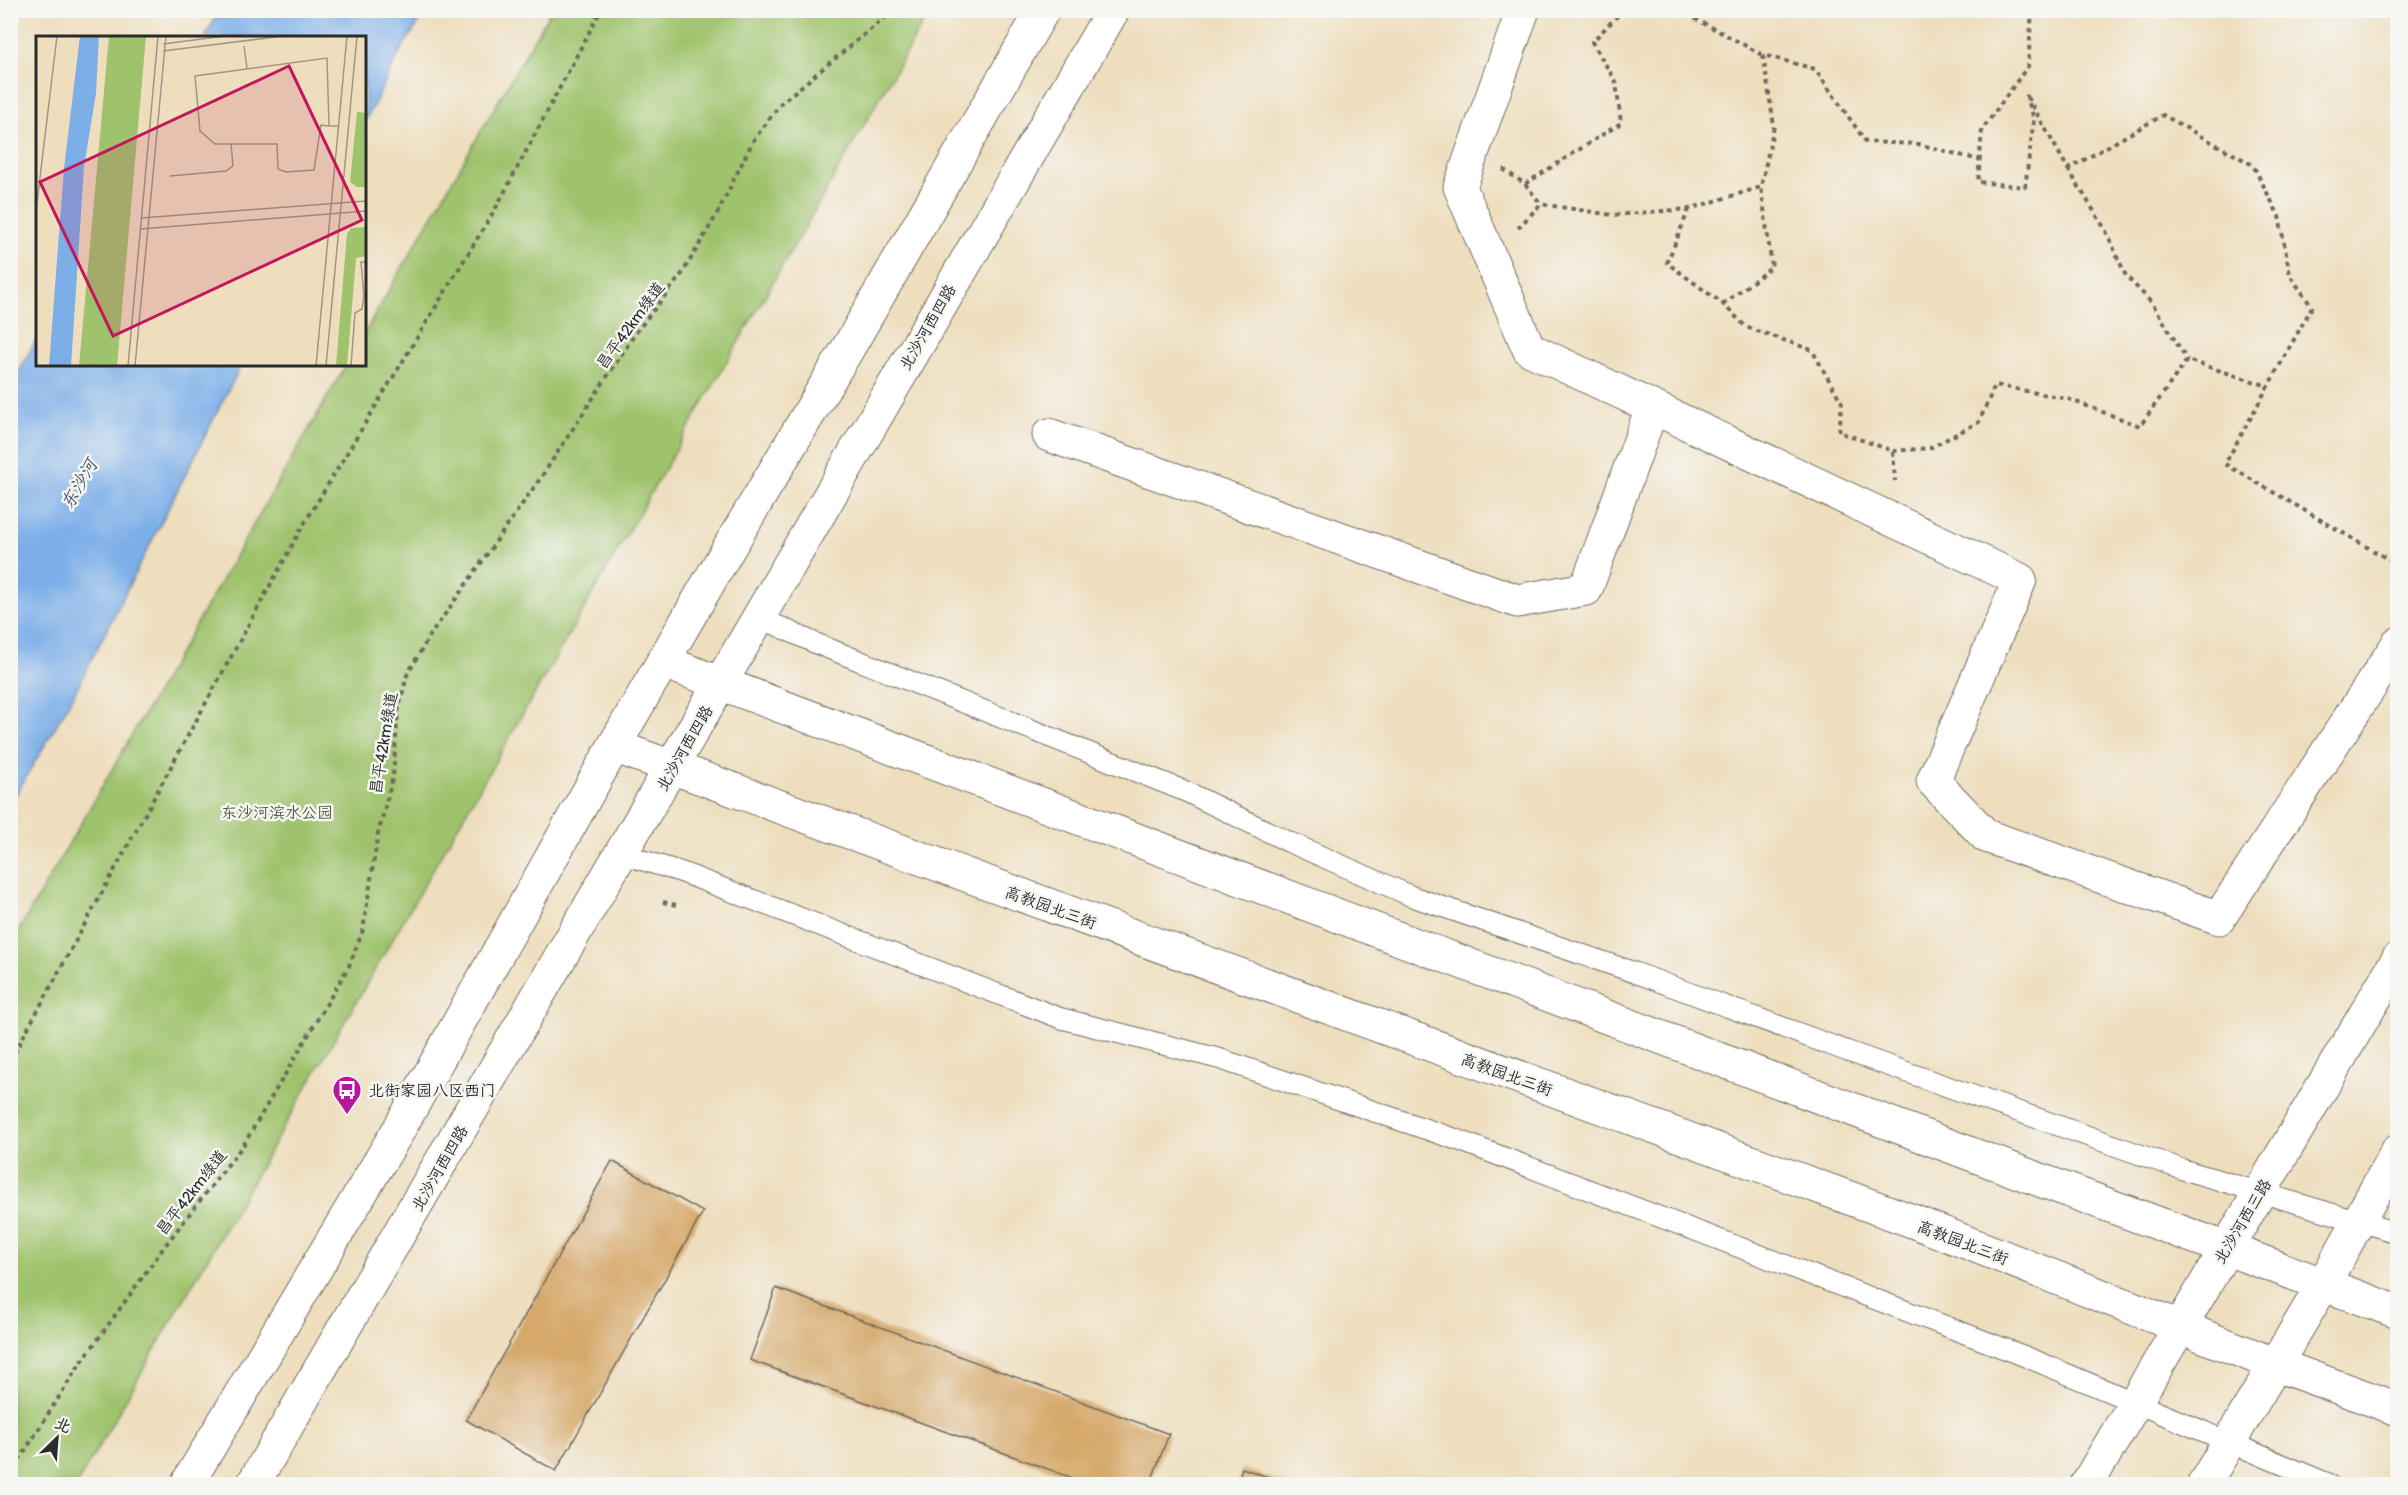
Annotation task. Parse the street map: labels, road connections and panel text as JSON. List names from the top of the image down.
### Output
{
  "streets": {
    "street": ["北沙河西四路", "高教园北三街", "北沙河西三路"],
    "path": ["昌平42km绿道"]
  },
  "crossings": [
    ["北沙河西四路", "高教园北三街"],
    ["高教园北三街", "北沙河西三路"]
  ],
  "water": ["东沙河"],
  "parks": ["东沙河滨水公园"],
  "places": {
    "bus stop": ["北街家园八区西门"]
  },
  "north": "top right"
}
